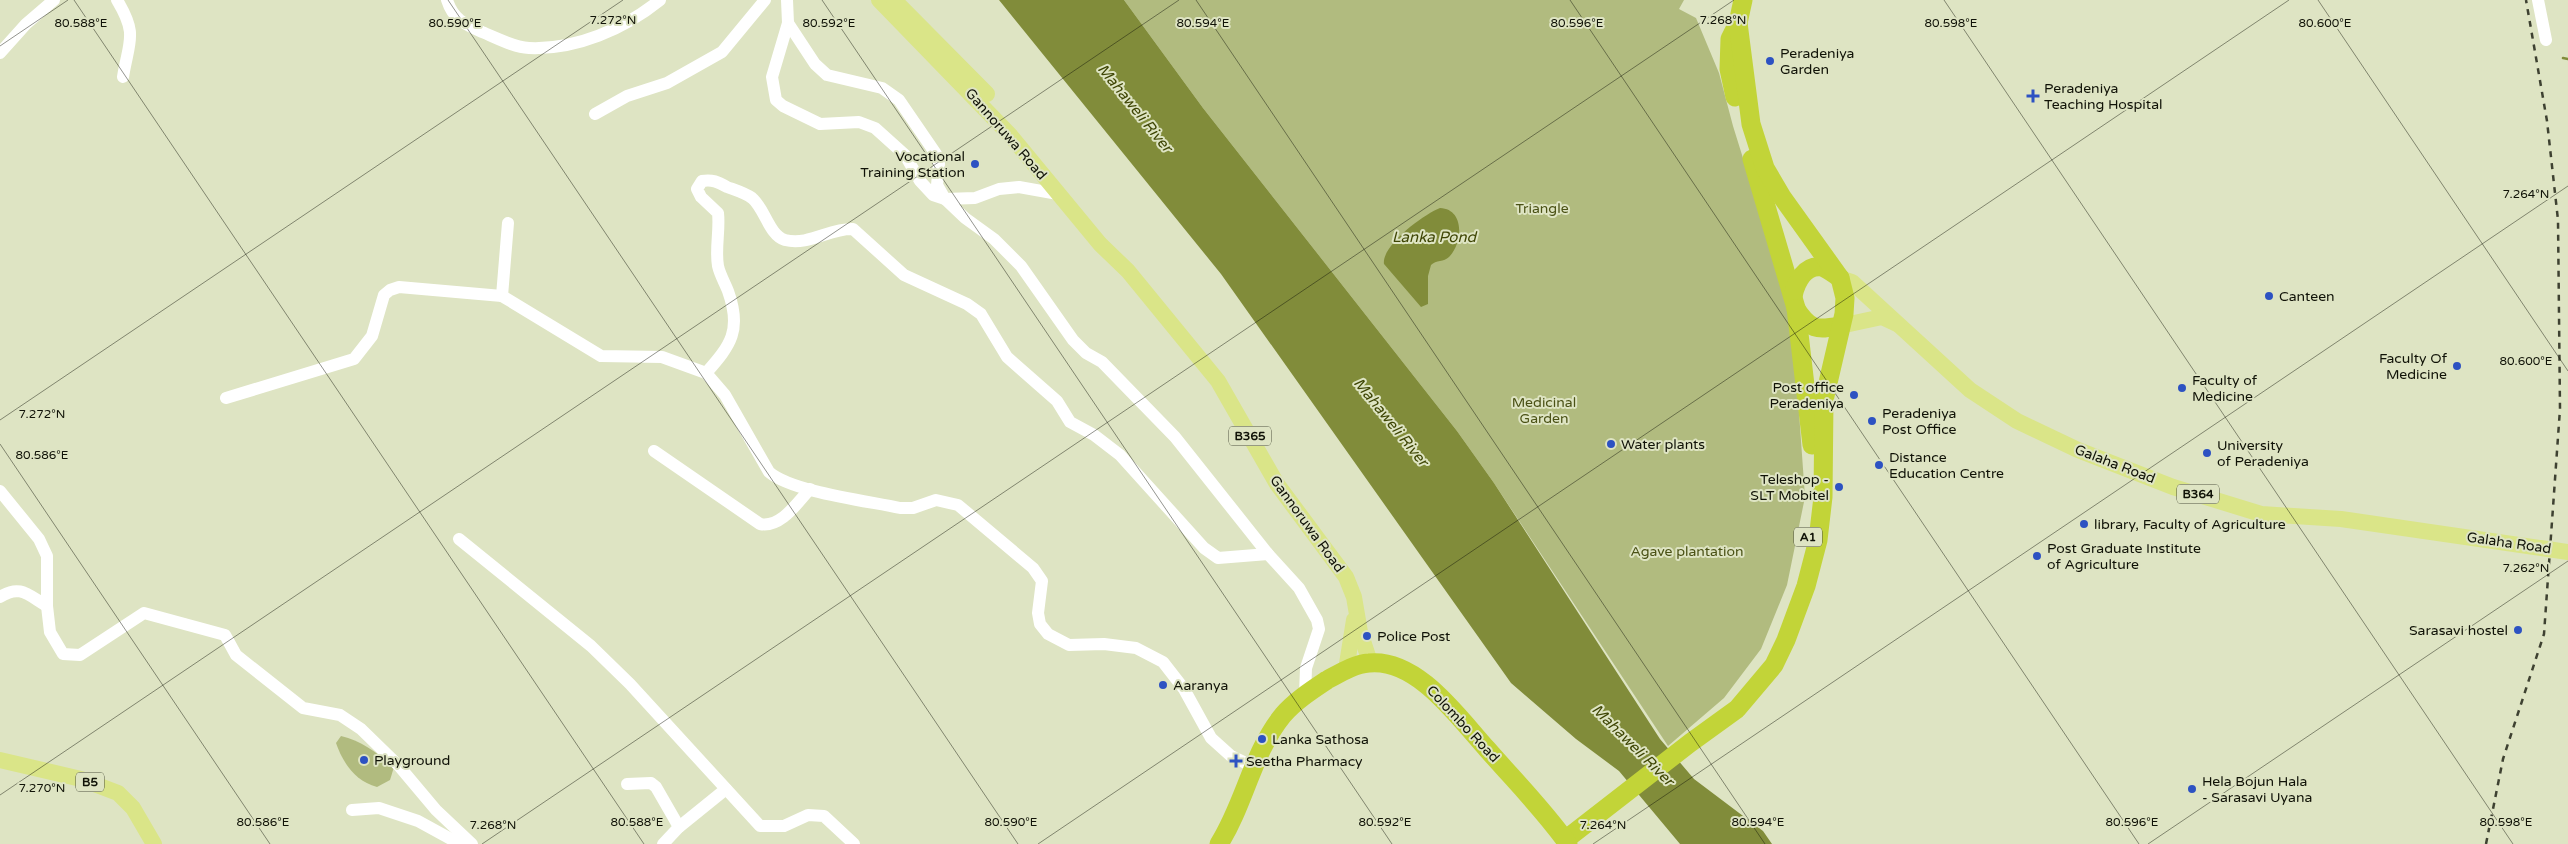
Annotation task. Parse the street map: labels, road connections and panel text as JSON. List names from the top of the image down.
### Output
{
  "streets": {
    "highway": ["A1", "Colombo Road"],
    "main road": [
      "Gannoruwa Road",
      "B365",
      "Galaha Road",
      "B364",
      "B5"
    ]
  },
  "crossings": [
    ["Gannoruwa Road", "Colombo Road"],
    ["Galaha Road", "A1"],
    ["A1", "Colombo Road"]
  ],
  "water": ["Mahaweli River", "Lanka Pond"],
  "parks": ["Triangle", "Medicinal Garden", "Agave plantation"],
  "places": {
    "other": [
      "Peradeniya Garden",
      "Vocational Training Station",
      "Canteen",
      "Faculty Of Medicine",
      "Faculty of Medicine",
      "Post office Peradeniya",
      "Peradeniya Post Office",
      "Water plants",
      "University of Peradeniya",
      "Distance Education Centre",
      "Teleshop - SLT Mobitel",
      "library, Faculty of Agriculture",
      "Post Graduate Institute of Agriculture",
      "Sarasavi hostel",
      "Police Post",
      "Aaranya",
      "Lanka Sathosa",
      "Playground",
      "Hela Bojun Hala - Sarasavi Uyana"
    ],
    "health": ["Peradeniya Teaching Hospital", "Seetha Pharmacy"]
  },
  "coordinates": [
    "7.272°N",
    "7.268°N",
    "80.588°E",
    "80.590°E",
    "80.592°E",
    "80.594°E",
    "80.596°E",
    "80.598°E",
    "80.600°E",
    "7.264°N",
    "80.586°E",
    "7.262°N",
    "7.270°N"
  ]
}
